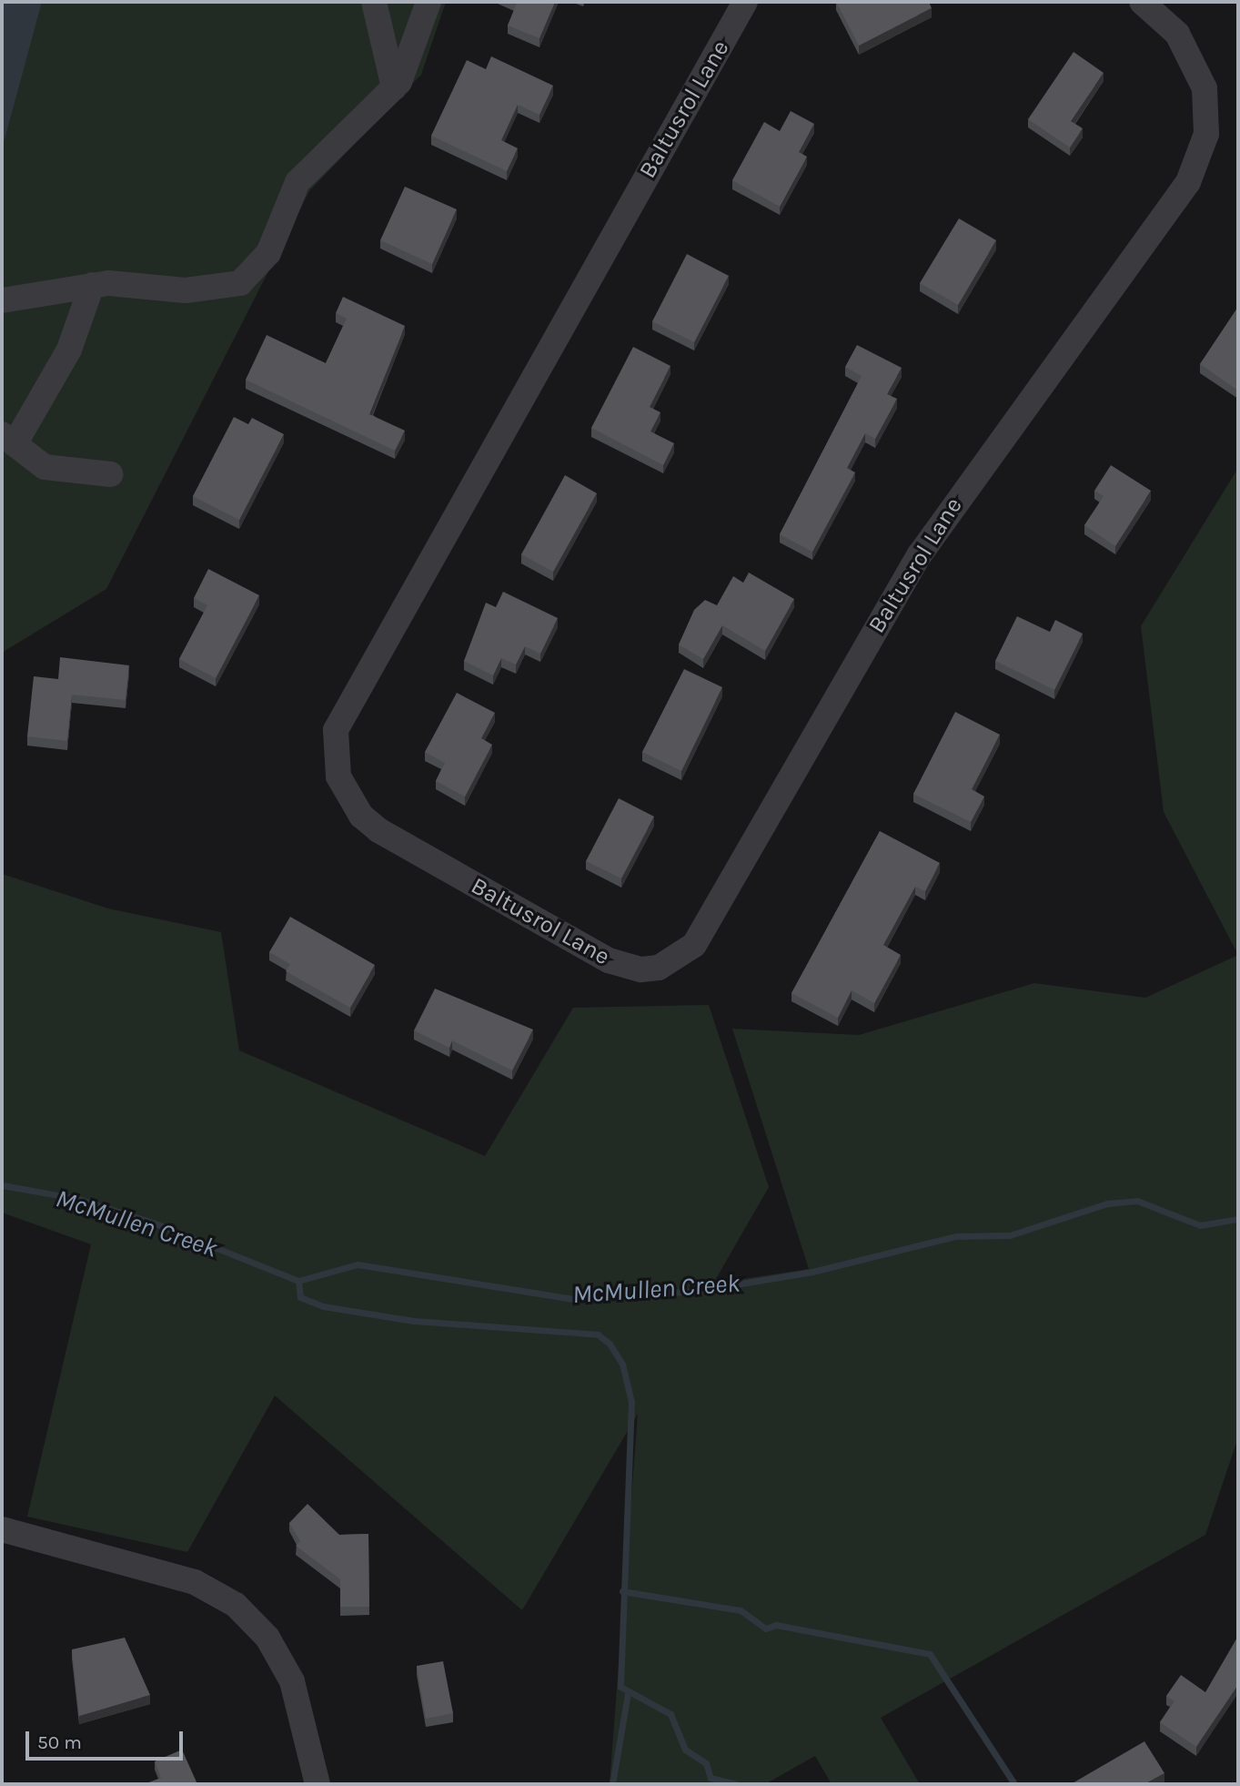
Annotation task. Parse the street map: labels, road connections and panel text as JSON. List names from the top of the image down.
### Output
{
  "streets": {
    "street": ["Baltusrol Lane"]
  },
  "water": ["McMullen Creek"],
  "scale_bar": "50 m"
}
